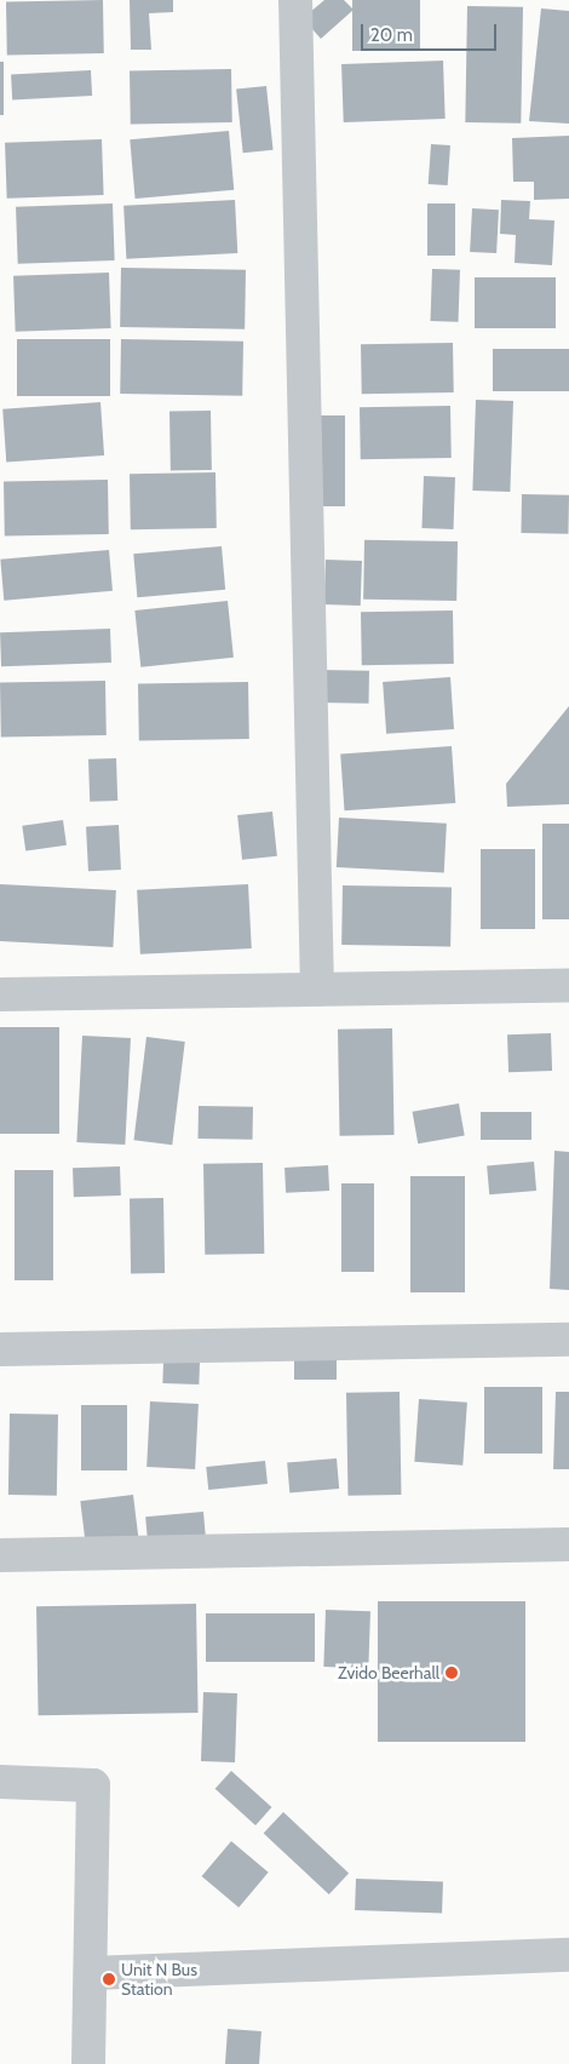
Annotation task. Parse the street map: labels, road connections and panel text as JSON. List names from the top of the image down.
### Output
{
  "places": ["Zvido Beerhall", "Unit N Bus Station"],
  "scale_bar": "20 m"
}
